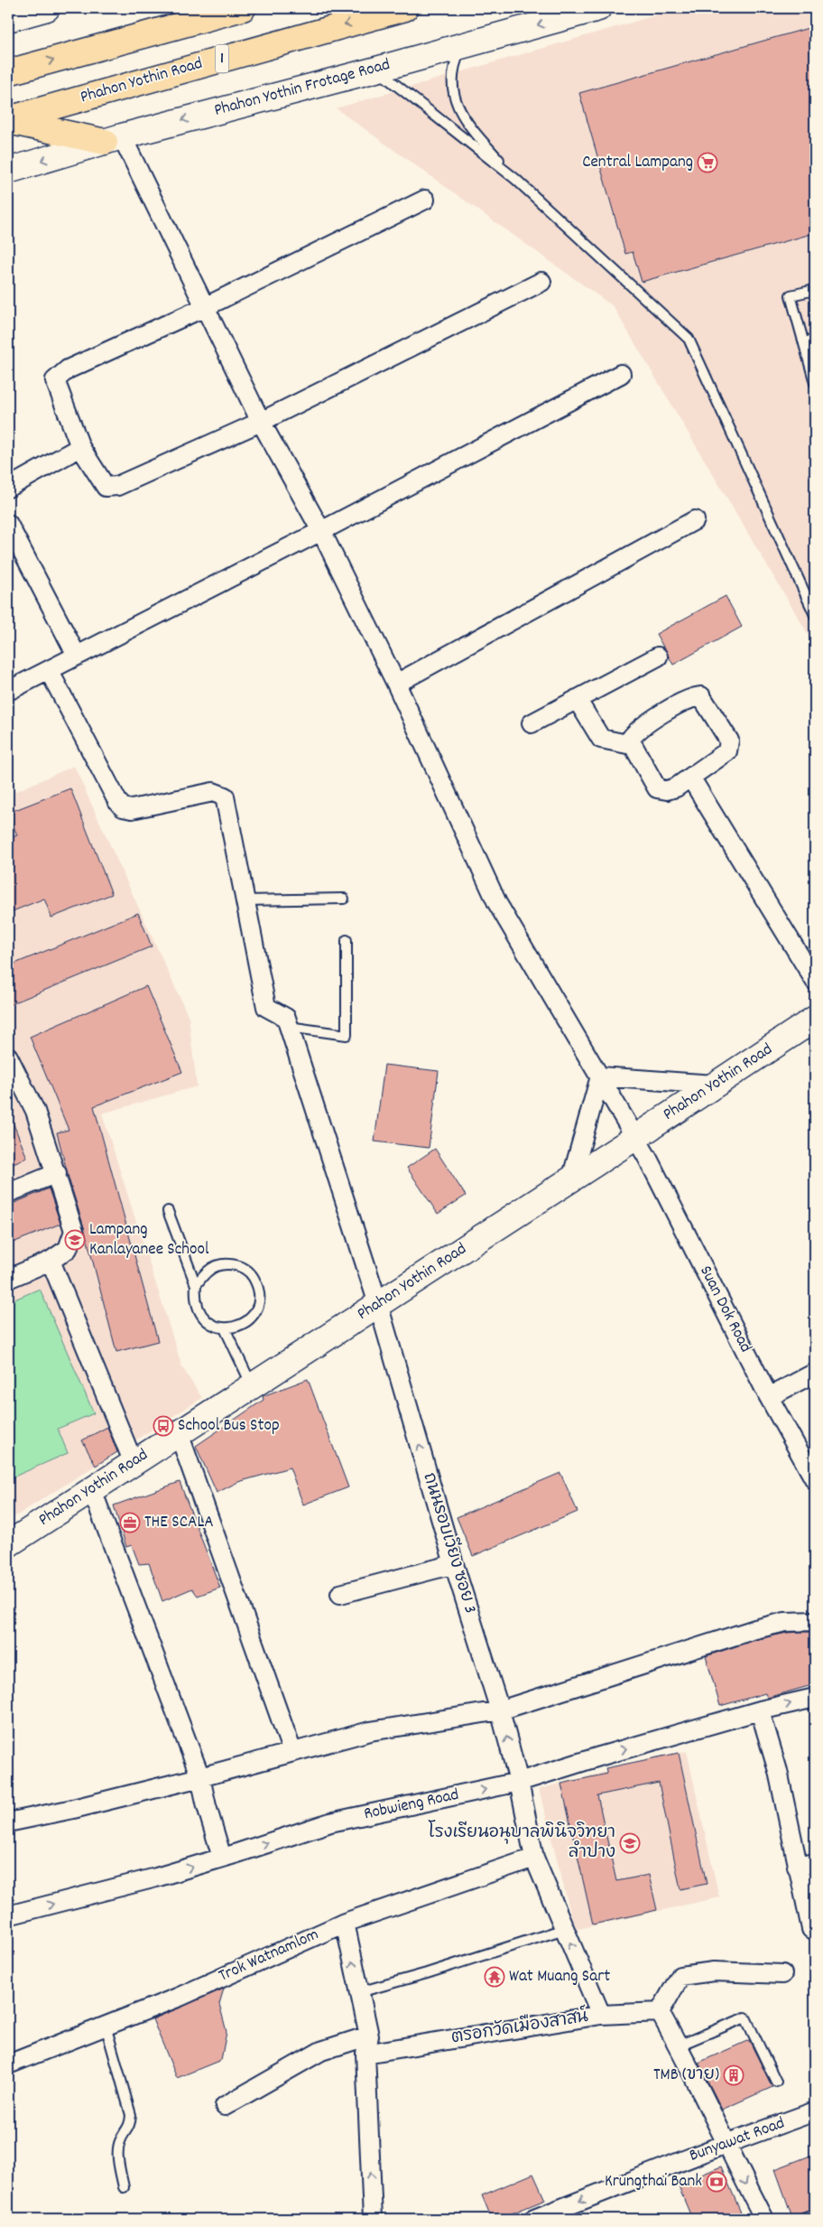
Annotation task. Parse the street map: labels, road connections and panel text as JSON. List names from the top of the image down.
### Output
{
  "streets": {
    "highway": ["1", "Phahon Yothin Road"],
    "main road": ["Phahon Yothin Frotage Road"],
    "street": [
      "Suan Dok Road",
      "ถนนรอบเวียง ซอย 3",
      "Robwieng Road",
      "Trok Watnamlom",
      "ตรอกวัดเมืองสาสน์",
      "Bunyawat Road"
    ]
  },
  "crossings": [
    ["Phahon Yothin Road", "Suan Dok Road"],
    ["Phahon Yothin Road", "ถนนรอบเวียง ซอย 3"],
    ["Phahon Yothin Frotage Road", "Suan Dok Road"],
    ["ถนนรอบเวียง ซอย 3", "Robwieng Road"],
    ["ถนนรอบเวียง ซอย 3", "Trok Watnamlom"],
    ["ถนนรอบเวียง ซอย 3", "ตรอกวัดเมืองสาสน์"]
  ],
  "one_way": ["Phahon Yothin Frotage Road", "ถนนรอบเวียง ซอย 3", "Bunyawat Road"],
  "places": {
    "supermarket": ["Central Lampang"],
    "school or university": ["Lampang Kanlayanee School", "โรงเรียนอนุบาลพินิจวิทยา ลำปาง"],
    "bus stop": ["School Bus Stop"],
    "office": ["THE SCALA"],
    "temple": ["Wat Muang Sart"],
    "building": ["TMB (ขาย)"],
    "bank": ["Krungthai Bank"]
  }
}
